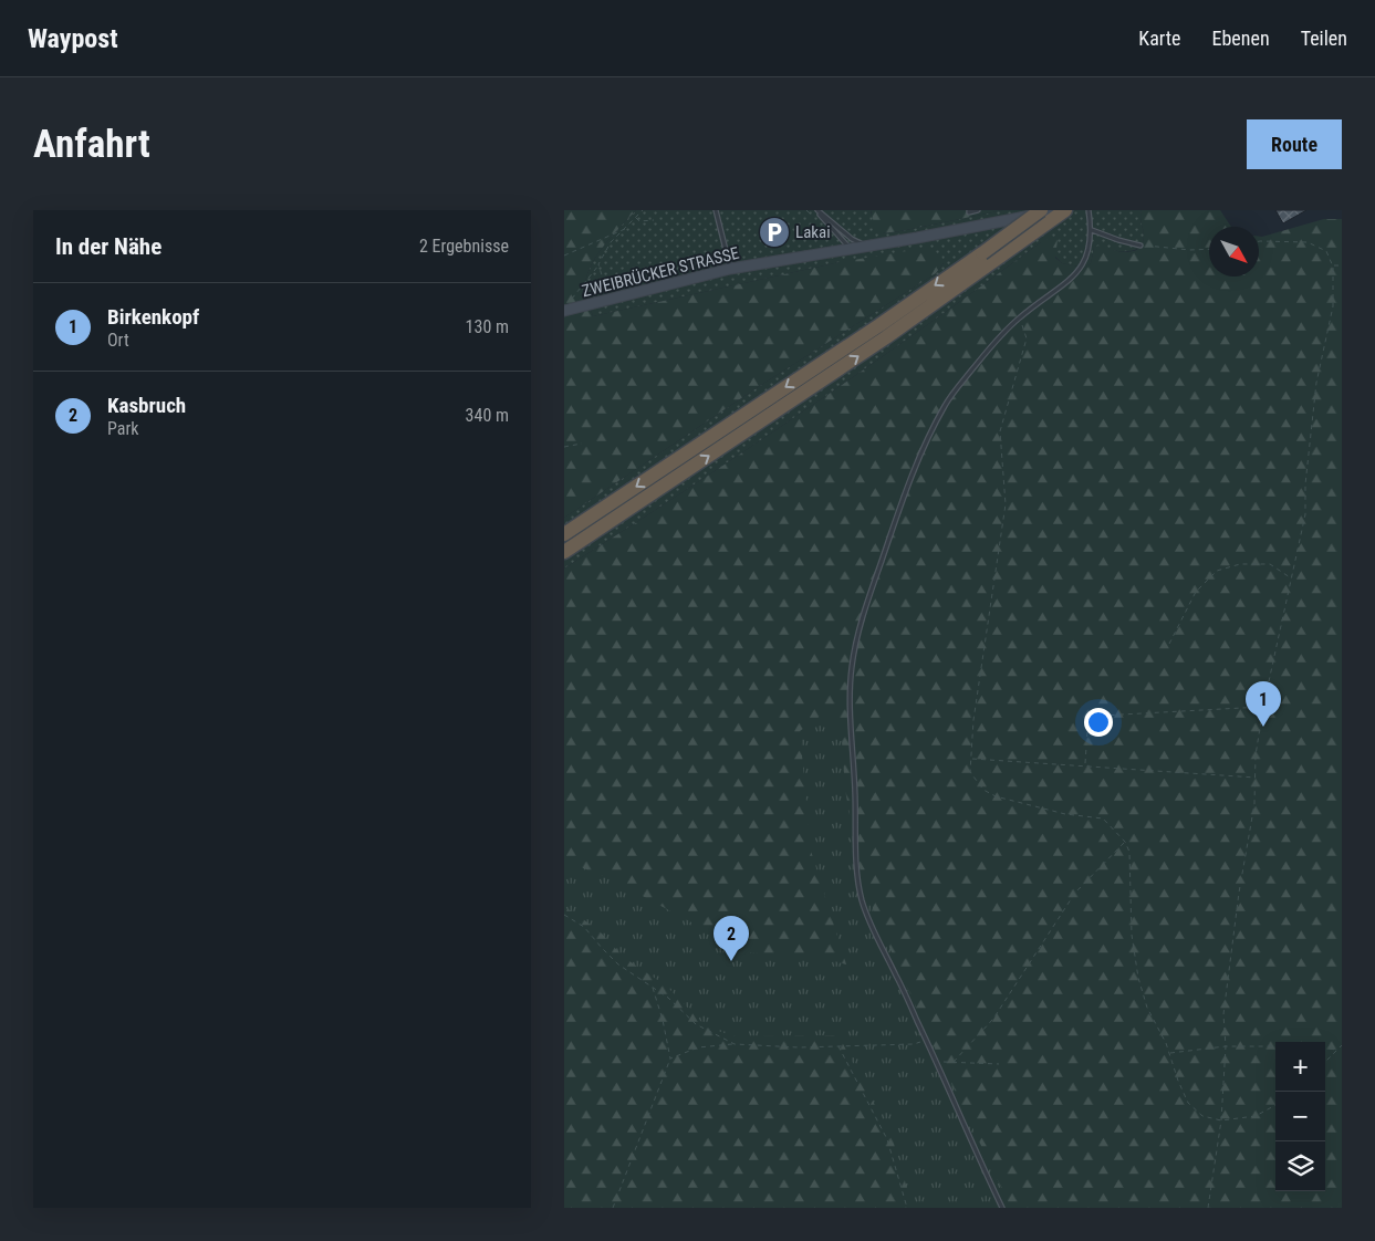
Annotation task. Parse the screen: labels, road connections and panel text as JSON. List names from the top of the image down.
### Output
{
  "streets": {
    "main road": ["ZWEIBRÜCKER STRASSE"]
  },
  "places": {
    "parking": ["Lakai"]
  },
  "north": "bottom right",
  "page": {
    "header": "Waypost",
    "nav": ["Karte", "Ebenen", "Teilen"],
    "buttons": "Route",
    "title": "Anfahrt",
    "heading": ["In der Nähe", "2 Ergebnisse"],
    "list": [
      {
        "mark": "1",
        "name": "Birkenkopf",
        "note": "Ort",
        "value": "130 m"
      },
      {
        "mark": "2",
        "name": "Kasbruch",
        "note": "Park",
        "value": "340 m"
      }
    ],
    "pins": ["1", "2"],
    "map_buttons": ["+", "−"]
  }
}
